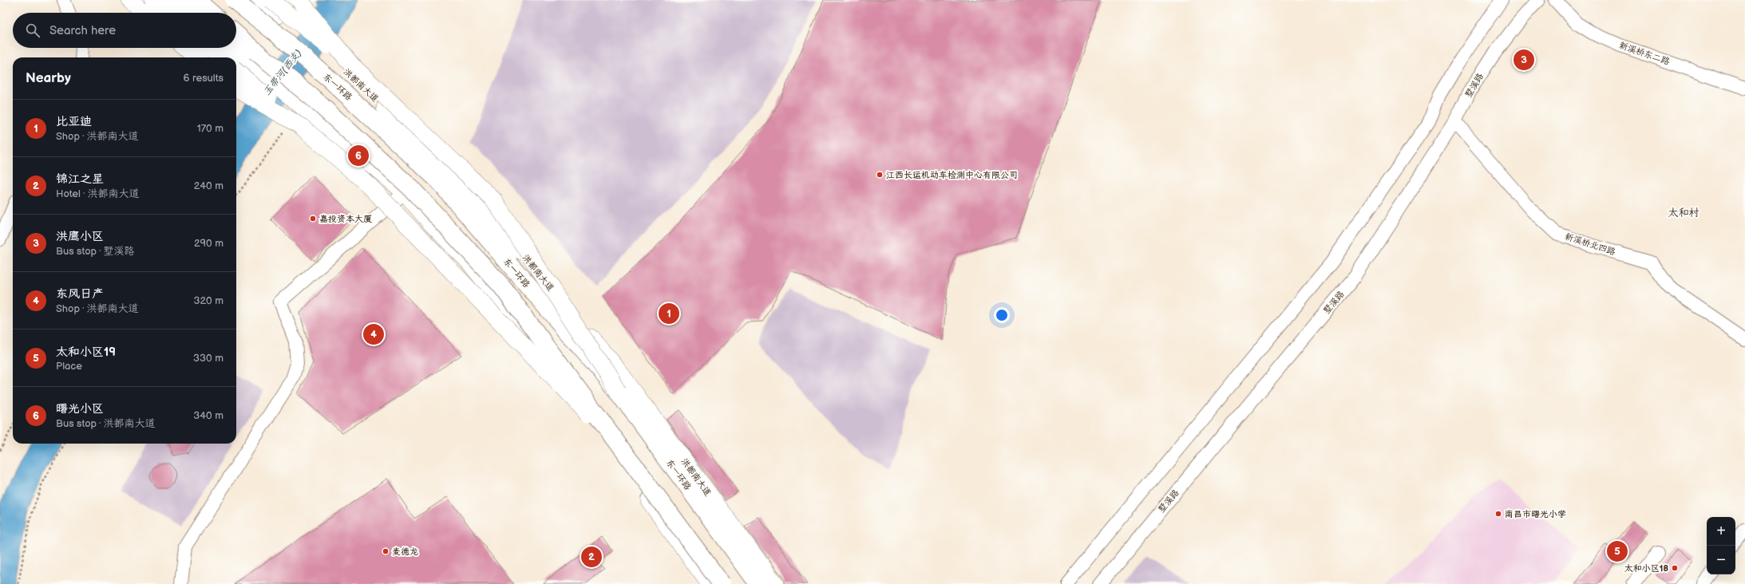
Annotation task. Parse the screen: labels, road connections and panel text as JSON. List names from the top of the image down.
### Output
{
  "streets": {
    "highway": ["东一环路"],
    "main road": ["洪都南大道"],
    "street": ["新溪桥东二路", "墅溪路", "新溪桥北四路"]
  },
  "crossings": [
    ["墅溪路", "新溪桥北四路"]
  ],
  "districts": ["太和村"],
  "water": ["玉带河(西支)"],
  "places": [
    "江西长运机动车检测中心有限公司",
    "嘉投资本大厦",
    "南昌市曙光小学",
    "麦德龙",
    "太和小区18"
  ],
  "page": {
    "search": "Search here",
    "pins": [
      "3",
      "6",
      "1",
      "4",
      "5",
      "2"
    ],
    "heading": ["Nearby", "6 results"],
    "list": [
      {
        "mark": "1",
        "name": "比亚迪",
        "note": "Shop · 洪都南大道",
        "value": "170 m"
      },
      {
        "mark": "2",
        "name": "锦江之星",
        "note": "Hotel · 洪都南大道",
        "value": "240 m"
      },
      {
        "mark": "3",
        "name": "洪鹰小区",
        "note": "Bus stop · 墅溪路",
        "value": "290 m"
      },
      {
        "mark": "4",
        "name": "东风日产",
        "note": "Shop · 洪都南大道",
        "value": "320 m"
      },
      {
        "mark": "5",
        "name": "太和小区19",
        "note": "Place",
        "value": "330 m"
      },
      {
        "mark": "6",
        "name": "曙光小区",
        "note": "Bus stop · 洪都南大道",
        "value": "340 m"
      }
    ],
    "map_buttons": ["+", "−"]
  }
}
